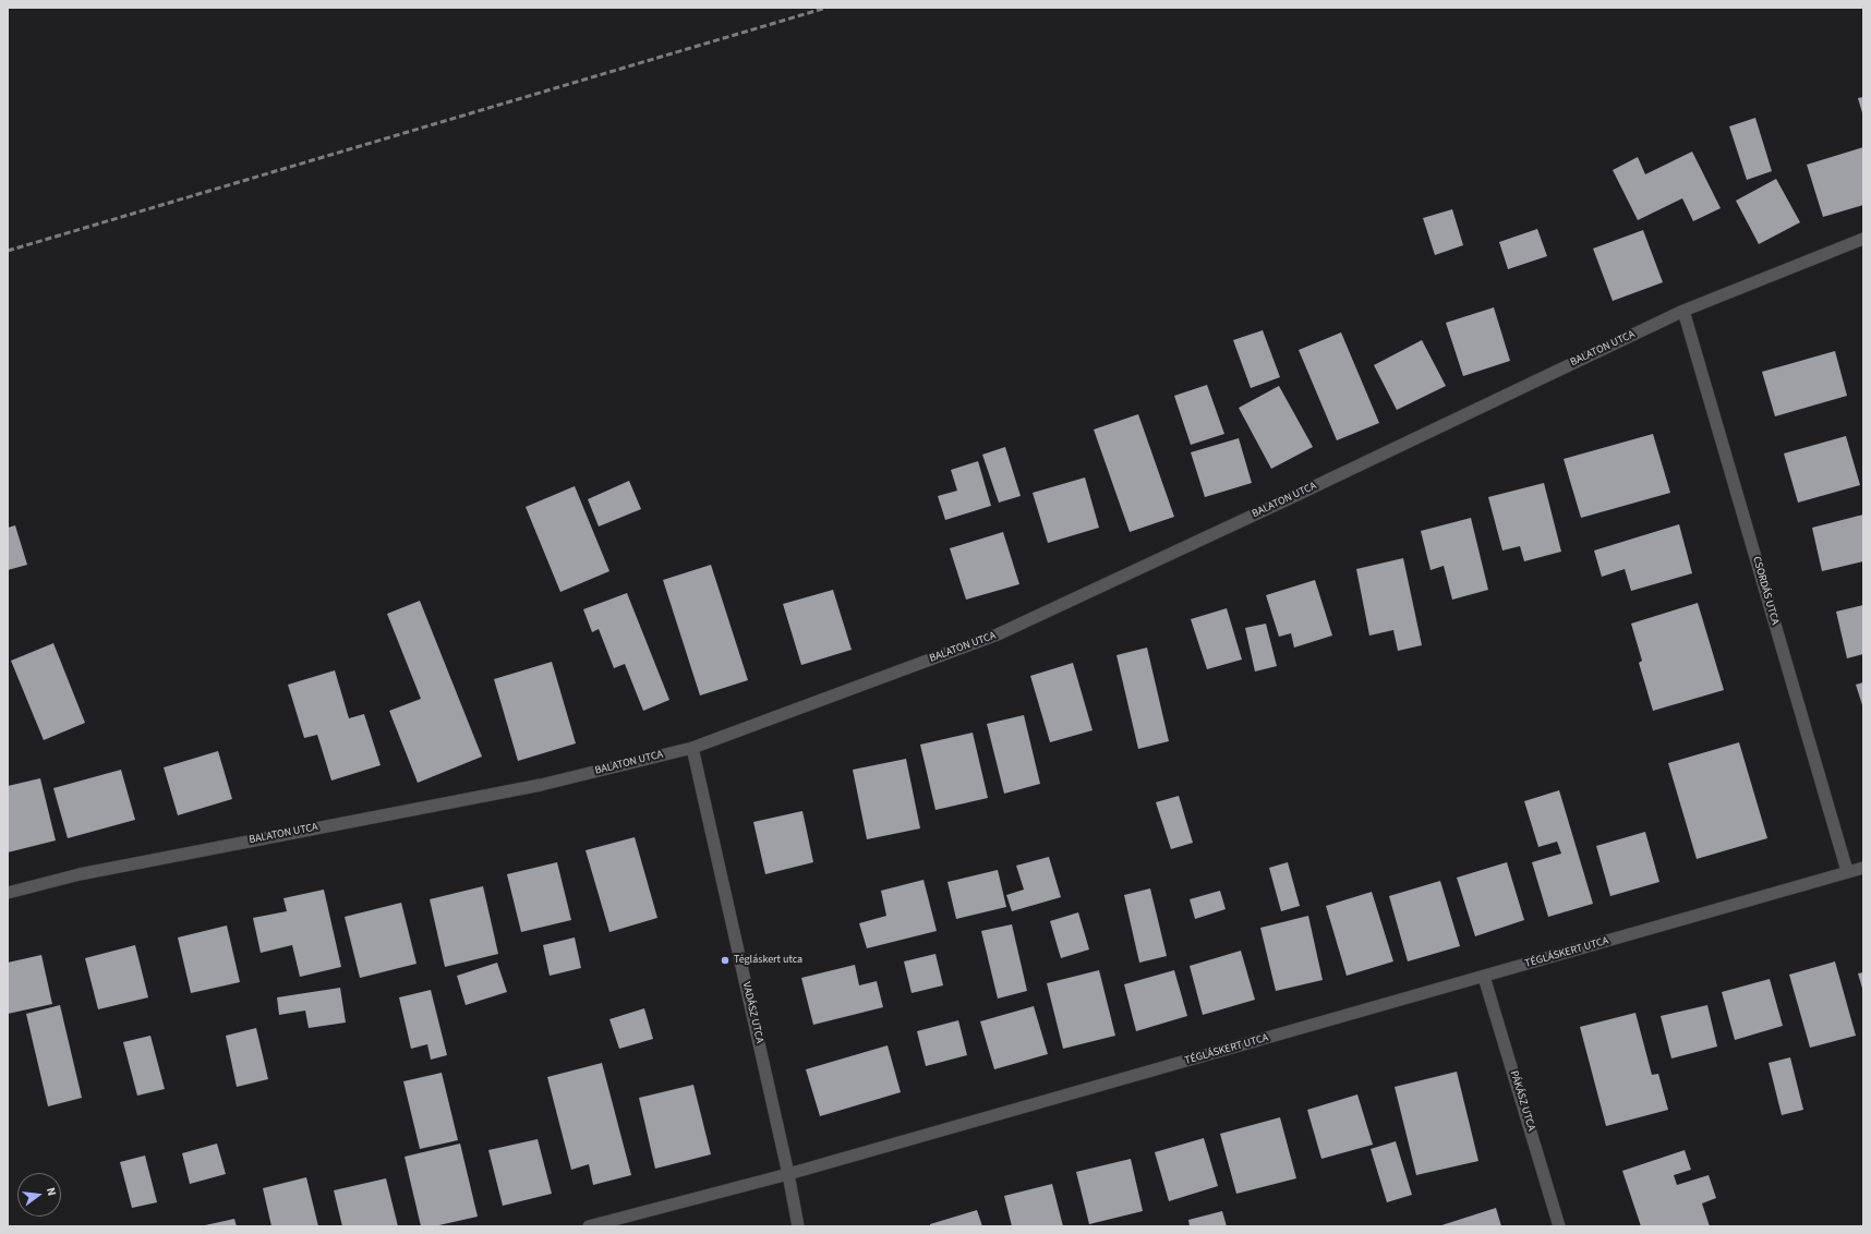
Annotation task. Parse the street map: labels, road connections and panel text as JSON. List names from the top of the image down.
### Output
{
  "streets": {
    "street": [
      "BALATON UTCA",
      "CSORDÁS UTCA",
      "TÉGLÁSKERT UTCA",
      "VADÁSZ UTCA",
      "PÁKÁSZ UTCA"
    ]
  },
  "crossings": [
    ["BALATON UTCA", "CSORDÁS UTCA"],
    ["BALATON UTCA", "VADÁSZ UTCA"],
    ["CSORDÁS UTCA", "TÉGLÁSKERT UTCA"],
    ["TÉGLÁSKERT UTCA", "VADÁSZ UTCA"],
    ["TÉGLÁSKERT UTCA", "PÁKÁSZ UTCA"]
  ],
  "places": ["Tégláskert utca"],
  "north": "right"
}
